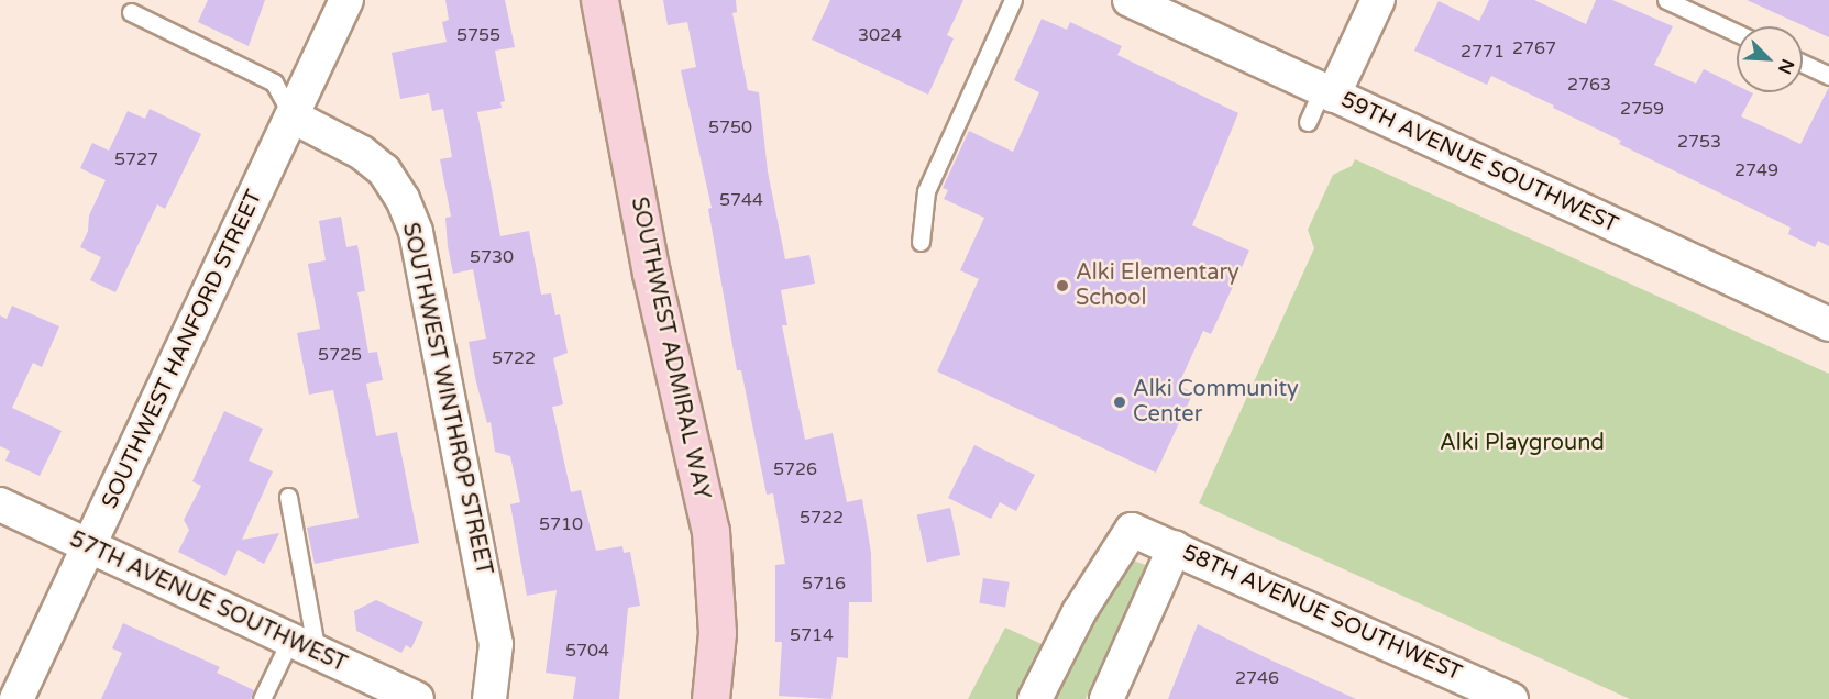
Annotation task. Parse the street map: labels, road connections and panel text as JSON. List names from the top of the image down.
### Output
{
  "streets": {
    "main road": ["SOUTHWEST ADMIRAL WAY"],
    "street": [
      "59TH AVENUE SOUTHWEST",
      "SOUTHWEST HANFORD STREET",
      "SOUTHWEST WINTHROP STREET",
      "57TH AVENUE SOUTHWEST",
      "58TH AVENUE SOUTHWEST"
    ]
  },
  "crossings": [
    ["SOUTHWEST HANFORD STREET", "SOUTHWEST WINTHROP STREET"],
    ["SOUTHWEST HANFORD STREET", "57TH AVENUE SOUTHWEST"]
  ],
  "parks": ["Alki Playground"],
  "places": ["Alki Elementary School", "Alki Community Center"],
  "house_numbers": [
    "5755",
    "3024",
    "2767",
    "2771",
    "2763",
    "2759",
    "5750",
    "2753",
    "5727",
    "2749",
    "5744",
    "5730",
    "5725",
    "5722",
    "5726",
    "5722",
    "5710",
    "5716",
    "5714",
    "5704",
    "2746"
  ],
  "north": "bottom right"
}
